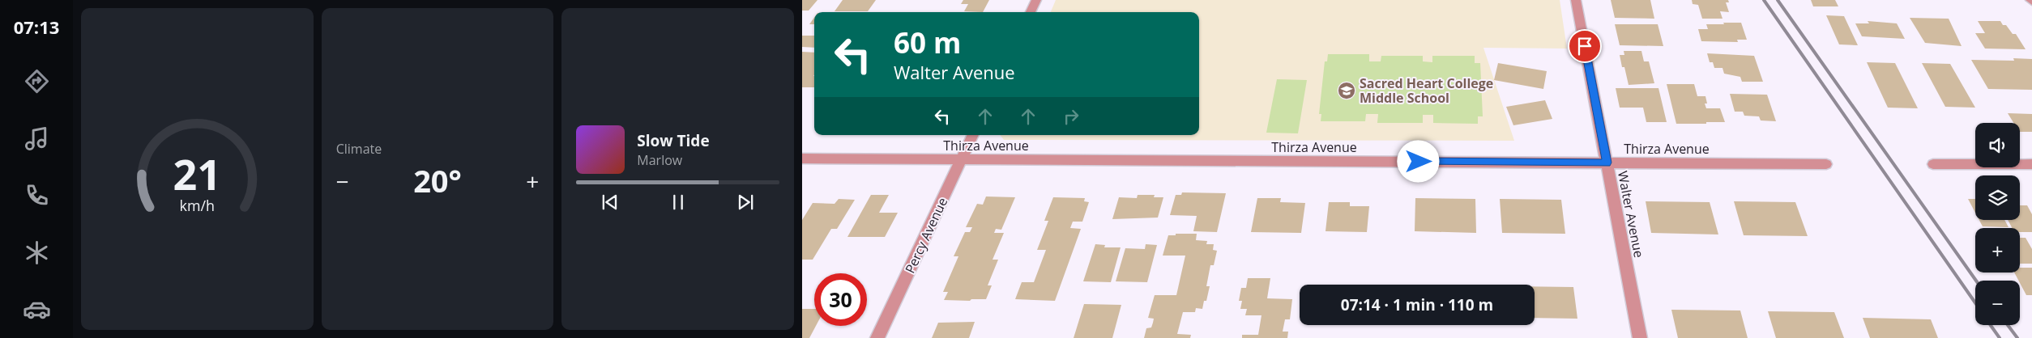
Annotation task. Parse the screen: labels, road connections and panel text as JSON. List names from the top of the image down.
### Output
{
  "streets": {
    "street": ["Thirza Avenue", "Walter Avenue", "Percy Avenue"]
  },
  "crossings": [
    ["Thirza Avenue", "Walter Avenue"],
    ["Thirza Avenue", "Percy Avenue"]
  ],
  "places": {
    "school or university": ["Sacred Heart College Middle School"]
  },
  "page": {
    "tabs": "07:13",
    "tile": "Climate",
    "turn": ["60 m", "Walter Avenue"],
    "map_buttons": ["+", "−"],
    "song": ["Slow Tide", "Marlow"],
    "heat": ["−", "20°", "+"],
    "limit": "30",
    "trip": "07:14 · 1 min · 110 m",
    "gauge": ["21", "km/h"]
  }
}
